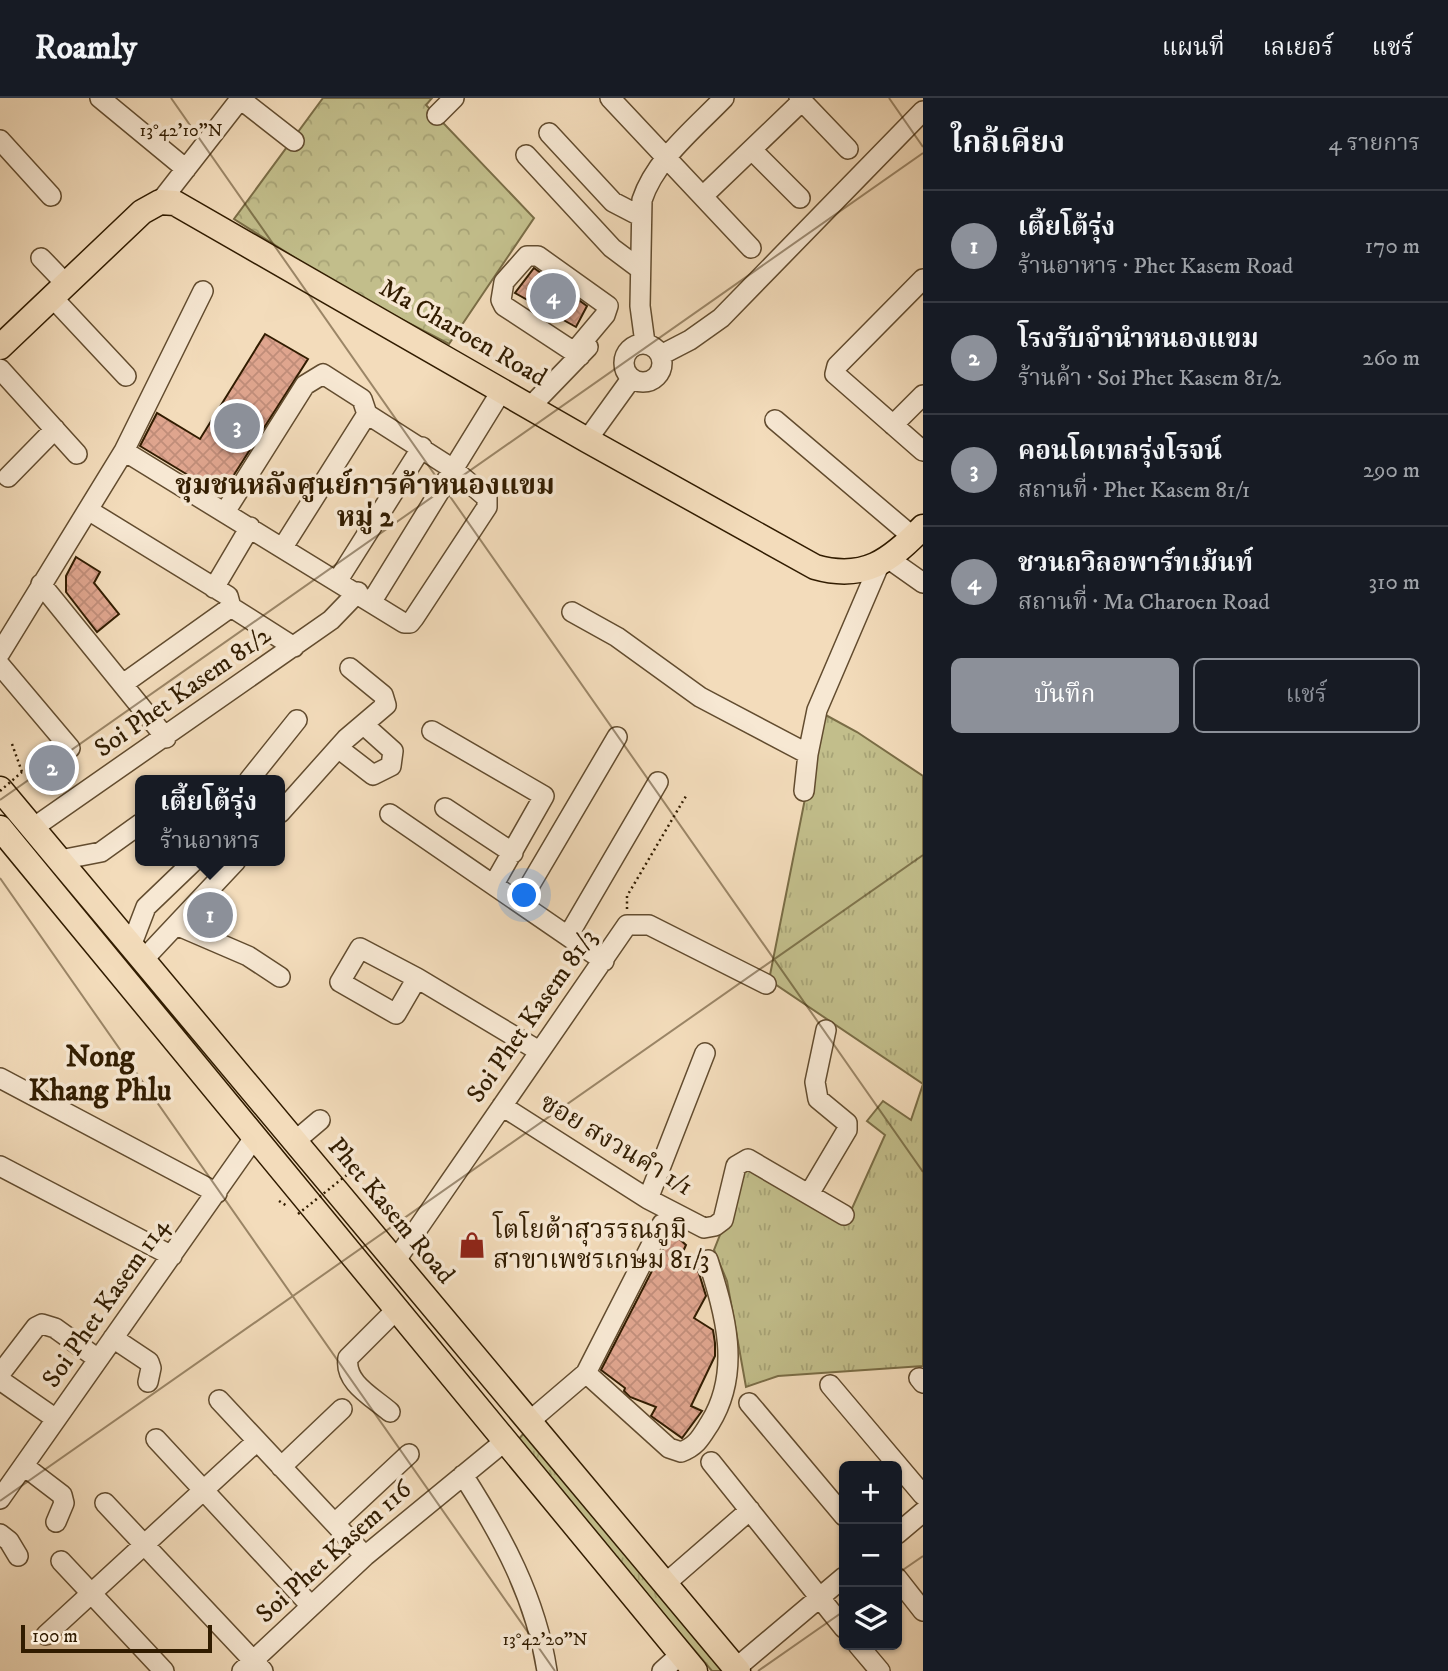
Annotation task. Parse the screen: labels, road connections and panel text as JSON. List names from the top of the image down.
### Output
{
  "streets": {
    "main road": ["Ma Charoen Road", "Phet Kasem Road"],
    "street": [
      "Soi Phet Kasem 81/2",
      "Soi Phet Kasem 81/3",
      "ซอย สงวนคำ 1/1",
      "Soi Phet Kasem 114",
      "Soi Phet Kasem 116"
    ]
  },
  "crossings": [
    ["Ma Charoen Road", "Soi Phet Kasem 81/2"],
    ["Soi Phet Kasem 81/2", "Phet Kasem Road"],
    ["Soi Phet Kasem 81/3", "ซอย สงวนคำ 1/1"],
    ["Soi Phet Kasem 81/3", "Phet Kasem Road"]
  ],
  "districts": ["ชุมชนหลังศูนย์การค้าหนองแขม หมู่ 2", "Nong Khang Phlu"],
  "places": {
    "shop": ["โตโยต้าสุวรรณภูมิ สาขาเพชรเกษม 81/3"]
  },
  "scale_bar": "100 m",
  "page": {
    "header": "Roamly",
    "nav": ["แผนที่", "เลเยอร์", "แชร์"],
    "heading": ["ใกล้เคียง", "4 รายการ"],
    "list": [
      {
        "mark": "1",
        "name": "เตี้ยโต้รุ่ง",
        "note": "ร้านอาหาร · Phet Kasem Road",
        "value": "170 m"
      },
      {
        "mark": "2",
        "name": "โรงรับจำนำหนองแขม",
        "note": "ร้านค้า · Soi Phet Kasem 81/2",
        "value": "260 m"
      },
      {
        "mark": "3",
        "name": "คอนโดเทลรุ่งโรจน์",
        "note": "สถานที่ · Phet Kasem 81/1",
        "value": "290 m"
      },
      {
        "mark": "4",
        "name": "ชวนถวิลอพาร์ทเม้นท์",
        "note": "สถานที่ · Ma Charoen Road",
        "value": "310 m"
      }
    ],
    "pins": [
      "4",
      "3",
      "2",
      "1"
    ],
    "buttons": ["บันทึก", "แชร์"],
    "popup": ["เตี้ยโต้รุ่ง", "ร้านอาหาร"],
    "map_buttons": ["+", "−"],
    "scale": "100 m"
  },
  "coordinates": ["13°42'10\"N", "13°42'20\"N"]
}
